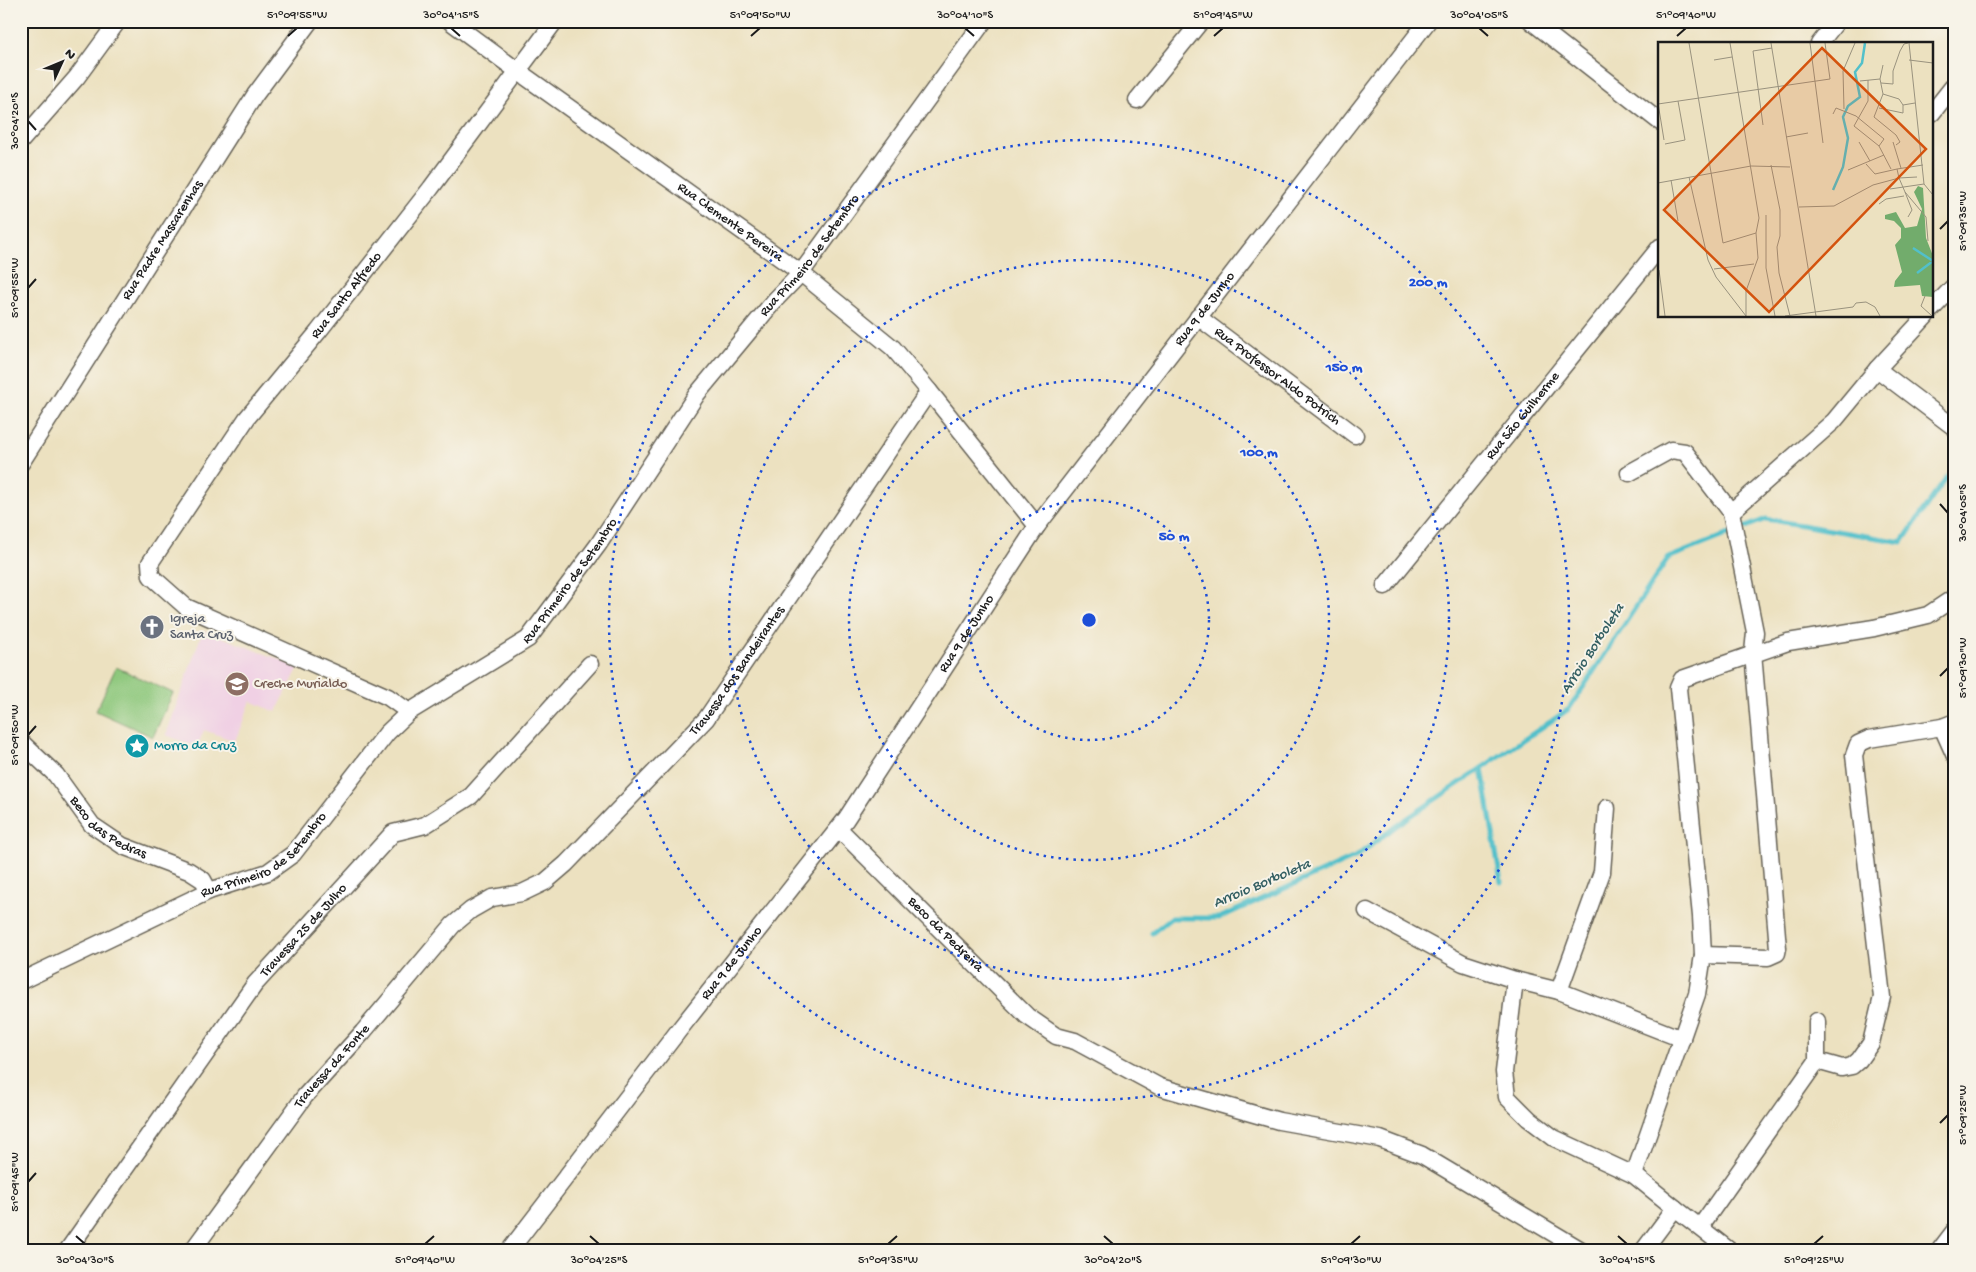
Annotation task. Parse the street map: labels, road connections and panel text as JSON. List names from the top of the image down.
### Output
{
  "streets": {
    "street": [
      "Rua Clemente Pereira",
      "Rua Padre Mascarenhas",
      "Rua Primeiro de Setembro",
      "Rua Santo Alfredo",
      "Rua 9 de Junho",
      "Rua Professor Aldo Potrich",
      "Rua São Guilherme",
      "Travessa dos Bandeirantes",
      "Beco das Pedras",
      "Travessa 25 de Julho",
      "Beco da Pedreira",
      "Travessa da Fonte"
    ]
  },
  "crossings": [
    ["Rua Clemente Pereira", "Rua Primeiro de Setembro"],
    ["Rua Clemente Pereira", "Rua Santo Alfredo"],
    ["Rua Clemente Pereira", "Rua 9 de Junho"],
    ["Rua Clemente Pereira", "Travessa dos Bandeirantes"],
    ["Rua Primeiro de Setembro", "Rua Santo Alfredo"],
    ["Rua Primeiro de Setembro", "Beco das Pedras"],
    ["Rua 9 de Junho", "Rua Professor Aldo Potrich"],
    ["Rua 9 de Junho", "Beco da Pedreira"],
    ["Travessa dos Bandeirantes", "Travessa da Fonte"]
  ],
  "water": ["Arroio Borboleta"],
  "places": {
    "church": ["Igreja Santa Cruz"],
    "school or university": ["Creche Murialdo"],
    "place": ["Morro da Cruz"]
  },
  "north": "top right",
  "coordinates": [
    "51°09'55\"W",
    "30°04'15\"S",
    "51°09'50\"W",
    "30°04'10\"S",
    "51°09'45\"W",
    "30°04'05\"S",
    "51°09'40\"W",
    "30°04'20\"S",
    "51°09'35\"W",
    "51°09'30\"W",
    "51°09'25\"W",
    "30°04'30\"S",
    "30°04'25\"S"
  ],
  "rings": [
    "200 m",
    "150 m",
    "100 m",
    "50 m"
  ]
}
